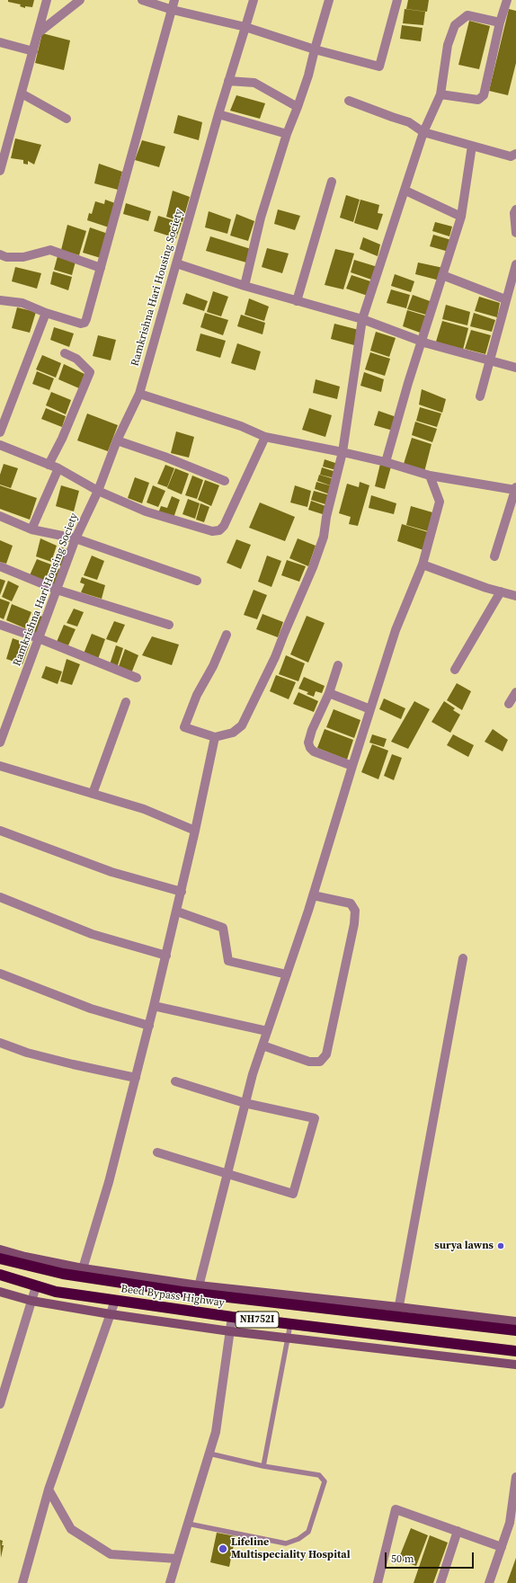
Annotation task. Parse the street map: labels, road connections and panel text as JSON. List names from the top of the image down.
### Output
{
  "streets": {
    "highway": ["Beed Bypass Highway", "NH752I"],
    "street": ["Ramkrishna Hari Housing Society"]
  },
  "places": ["surya lawns", "Lifeline Multispeciality Hospital"],
  "scale_bar": "50 m"
}
